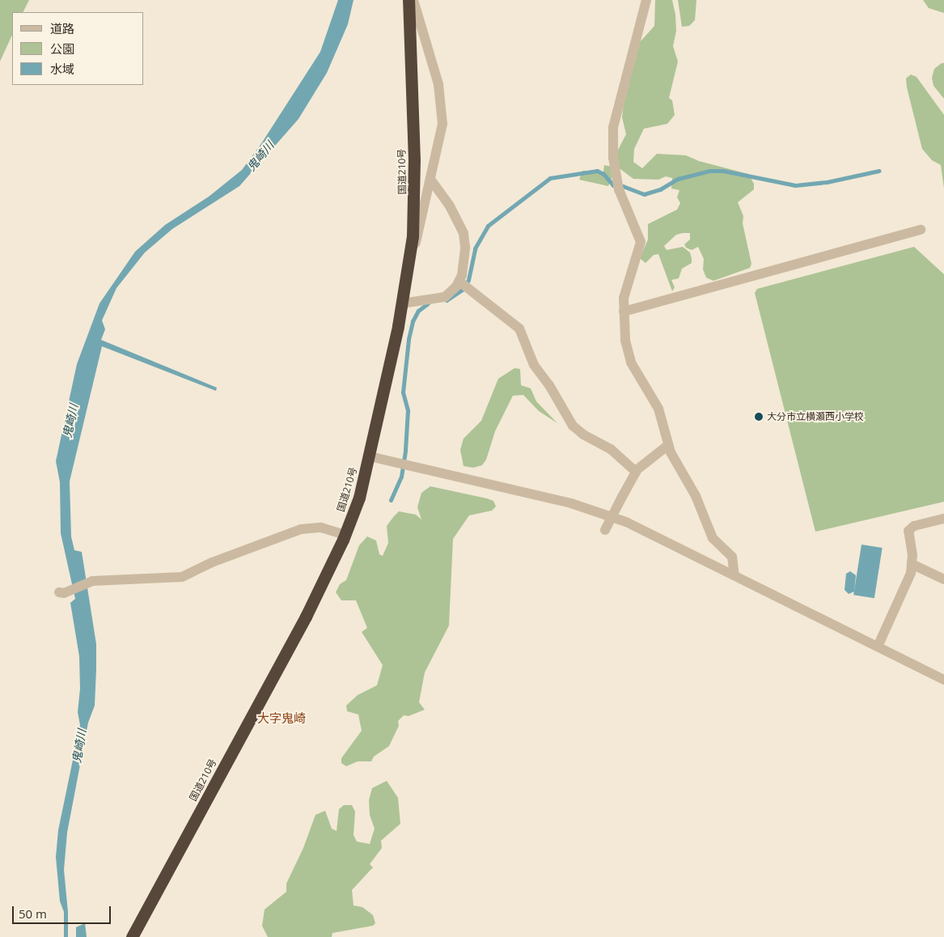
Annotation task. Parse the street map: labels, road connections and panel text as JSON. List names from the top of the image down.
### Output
{
  "streets": {
    "highway": ["国道210号"]
  },
  "districts": ["大字鬼崎"],
  "water": ["鬼崎川"],
  "places": ["大分市立横瀬西小学校"],
  "legend": ["道路", "公園", "水域"],
  "scale_bar": "50 m"
}
